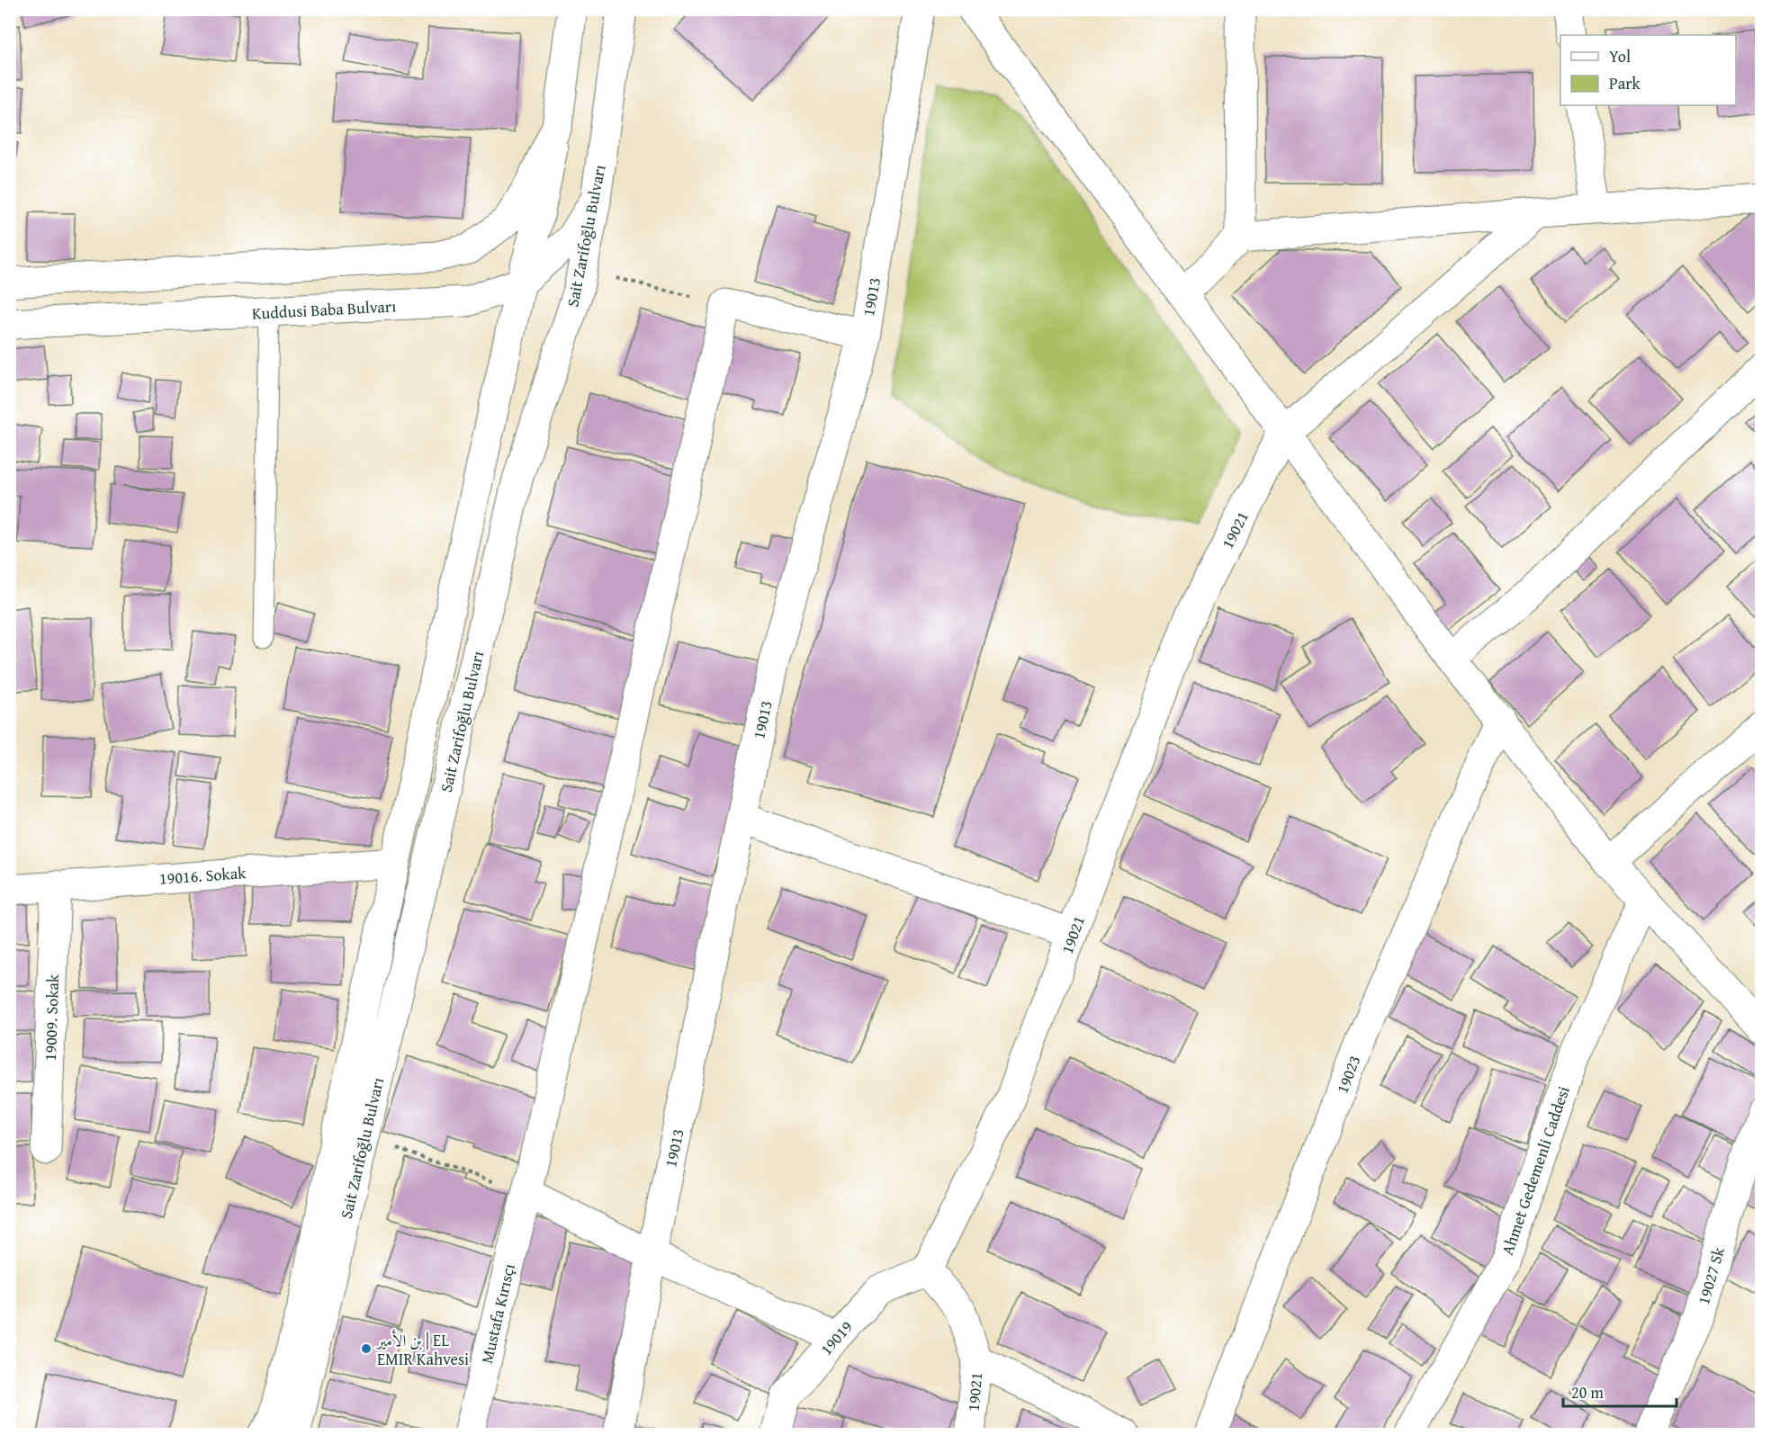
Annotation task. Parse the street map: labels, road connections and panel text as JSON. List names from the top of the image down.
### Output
{
  "streets": {
    "street": [
      "Sait Zarifoğlu Bulvarı",
      "19013",
      "Kuddusi Baba Bulvarı",
      "19021",
      "19016. Sokak",
      "19009. Sokak",
      "19023",
      "Ahmet Gedemenli Caddesi",
      "19027 Sk",
      "Mustafa Kırısçı",
      "19019"
    ]
  },
  "crossings": [
    ["Sait Zarifoğlu Bulvarı", "Kuddusi Baba Bulvarı"],
    ["Sait Zarifoğlu Bulvarı", "19016. Sokak"],
    ["19021", "19019"],
    ["19016. Sokak", "19009. Sokak"]
  ],
  "places": ["بن الأمير | EL EMIR Kahvesi"],
  "legend": ["Yol", "Park"],
  "scale_bar": "20 m"
}
